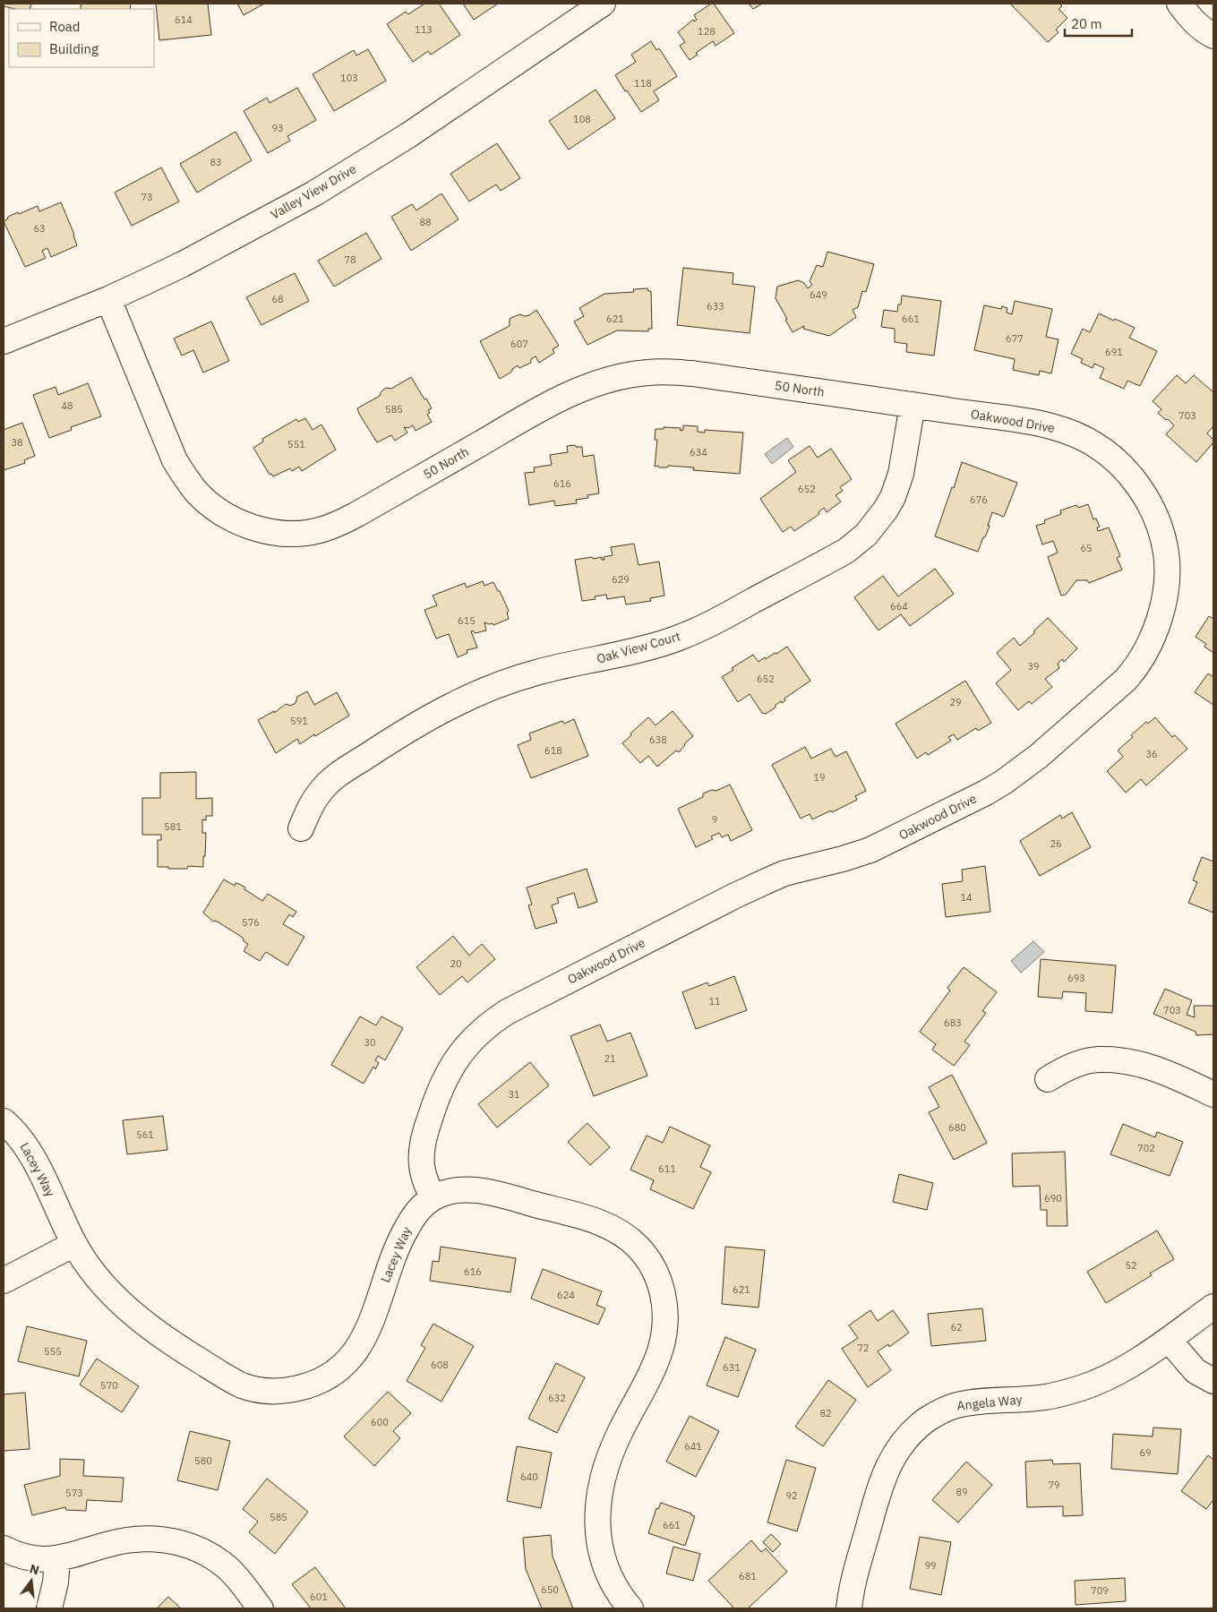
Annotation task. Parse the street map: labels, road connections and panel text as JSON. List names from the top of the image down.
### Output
{
  "streets": {
    "street": [
      "Valley View Drive",
      "50 North",
      "Oakwood Drive",
      "Oak View Court",
      "Lacey Way",
      "Angela Way"
    ]
  },
  "crossings": [
    ["Valley View Drive", "50 North"],
    ["50 North", "Oakwood Drive"],
    ["50 North", "Oak View Court"],
    ["Oakwood Drive", "Oak View Court"],
    ["Oakwood Drive", "Lacey Way"]
  ],
  "house_numbers": [
    "614",
    "113",
    "128",
    "103",
    "118",
    "108",
    "93",
    "83",
    "73",
    "88",
    "63",
    "78",
    "649",
    "68",
    "633",
    "621",
    "661",
    "677",
    "607",
    "691",
    "48",
    "585",
    "703",
    "38",
    "551",
    "634",
    "616",
    "652",
    "676",
    "65",
    "629",
    "664",
    "615",
    "39",
    "652",
    "29",
    "591",
    "638",
    "618",
    "36",
    "19",
    "9",
    "581",
    "26",
    "14",
    "576",
    "20",
    "693",
    "11",
    "703",
    "683",
    "30",
    "21",
    "31",
    "680",
    "561",
    "702",
    "611",
    "690",
    "52",
    "616",
    "621",
    "624",
    "62",
    "72",
    "555",
    "608",
    "631",
    "570",
    "632",
    "82",
    "600",
    "641",
    "69",
    "580",
    "640",
    "79",
    "89",
    "573",
    "92",
    "585",
    "661",
    "99",
    "681",
    "650",
    "709",
    "601"
  ],
  "legend": ["Road", "Building"],
  "scale_bar": "20 m",
  "north": "top"
}
